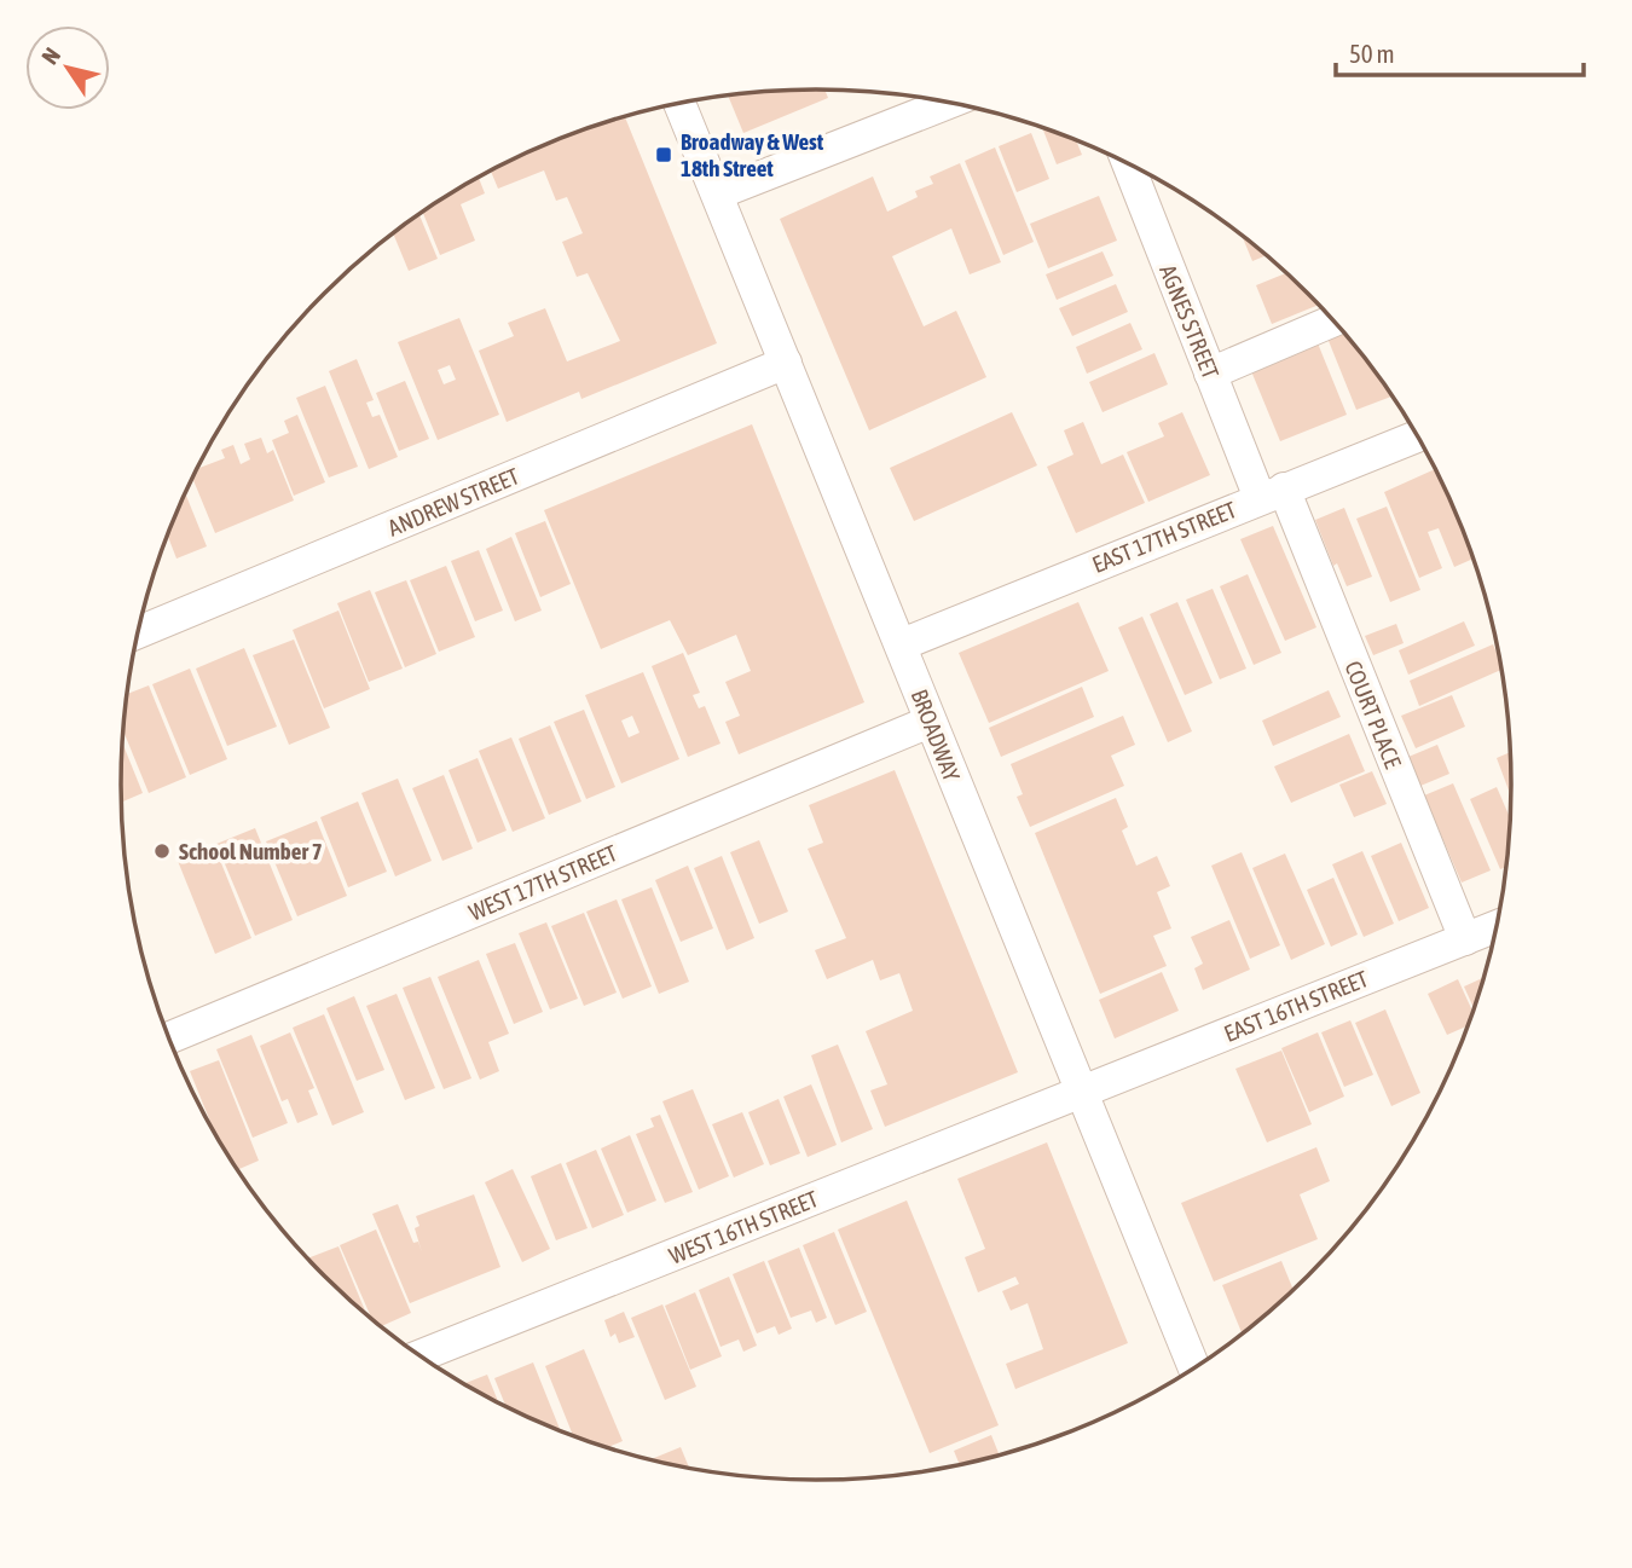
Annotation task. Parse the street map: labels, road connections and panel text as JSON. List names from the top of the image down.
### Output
{
  "streets": {
    "street": [
      "AGNES STREET",
      "ANDREW STREET",
      "EAST 17TH STREET",
      "COURT PLACE",
      "BROADWAY",
      "WEST 17TH STREET",
      "EAST 16TH STREET",
      "WEST 16TH STREET"
    ]
  },
  "crossings": [
    ["AGNES STREET", "EAST 17TH STREET"],
    ["AGNES STREET", "COURT PLACE"],
    ["ANDREW STREET", "BROADWAY"],
    ["EAST 17TH STREET", "COURT PLACE"],
    ["EAST 17TH STREET", "BROADWAY"],
    ["COURT PLACE", "EAST 16TH STREET"],
    ["BROADWAY", "WEST 17TH STREET"],
    ["BROADWAY", "EAST 16TH STREET"],
    ["BROADWAY", "WEST 16TH STREET"],
    ["EAST 16TH STREET", "WEST 16TH STREET"]
  ],
  "places": {
    "transit": ["Broadway & West 18th Street"],
    "other": ["School Number 7"]
  },
  "scale_bar": "50 m",
  "north": "top left"
}
